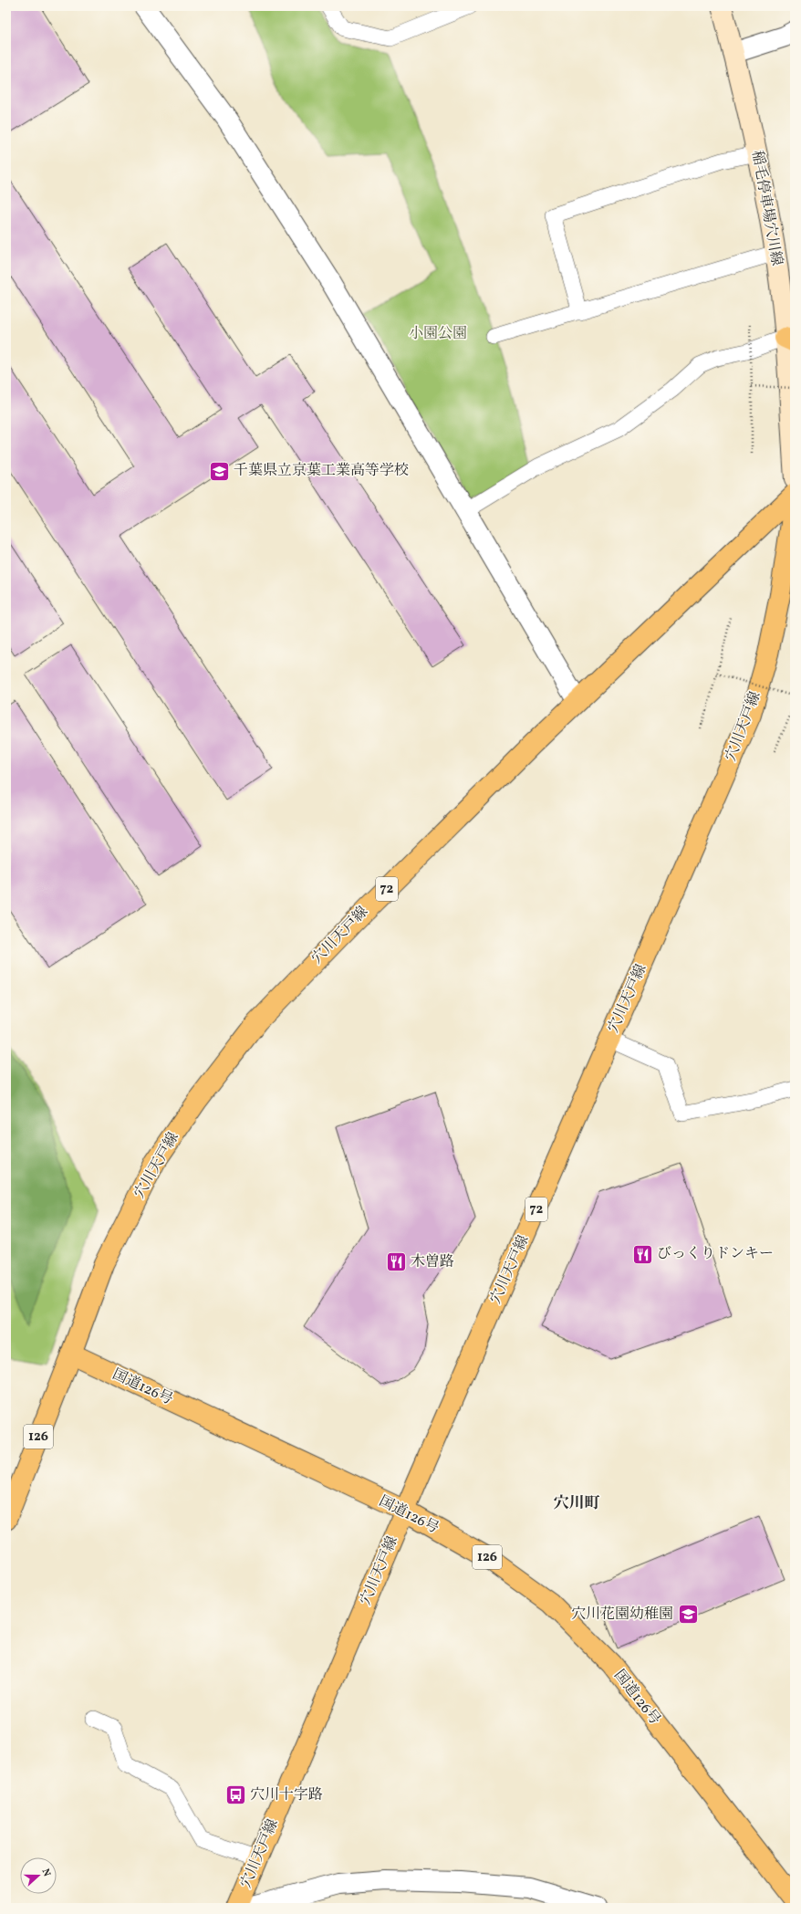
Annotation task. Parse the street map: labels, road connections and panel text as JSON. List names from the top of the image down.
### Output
{
  "streets": {
    "main road": [
      "稲毛停車場穴川線",
      "穴川天戸線",
      "72",
      "国道126号",
      "126"
    ]
  },
  "crossings": [
    ["穴川天戸線", "国道126号"],
    ["穴川天戸線", "126"],
    ["国道126号", "126"]
  ],
  "districts": ["穴川町"],
  "parks": ["小園公園"],
  "places": {
    "school or university": ["千葉県立京葉工業高等学校", "穴川花園幼稚園"],
    "restaurant": ["びっくりドンキー", "木曽路"],
    "bus stop": ["穴川十字路"]
  },
  "north": "right"
}
